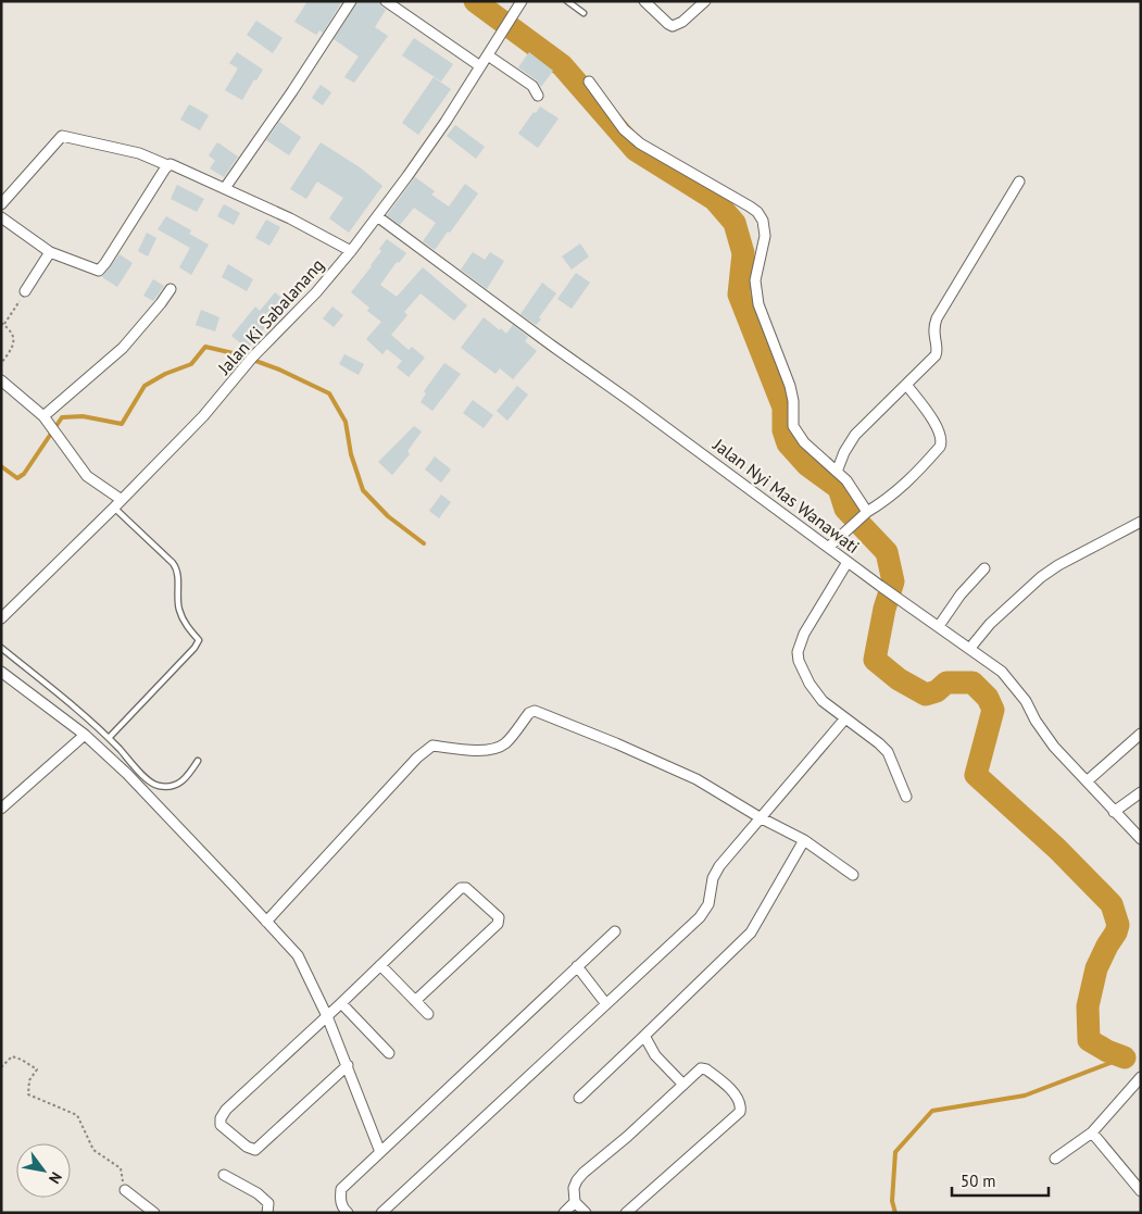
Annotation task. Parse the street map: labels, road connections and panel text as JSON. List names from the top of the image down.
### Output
{
  "streets": {
    "street": ["Jalan Ki Sabalanang", "Jalan Nyi Mas Wanawati"]
  },
  "crossings": [
    ["Jalan Ki Sabalanang", "Jalan Nyi Mas Wanawati"]
  ],
  "scale_bar": "50 m",
  "north": "bottom right"
}
